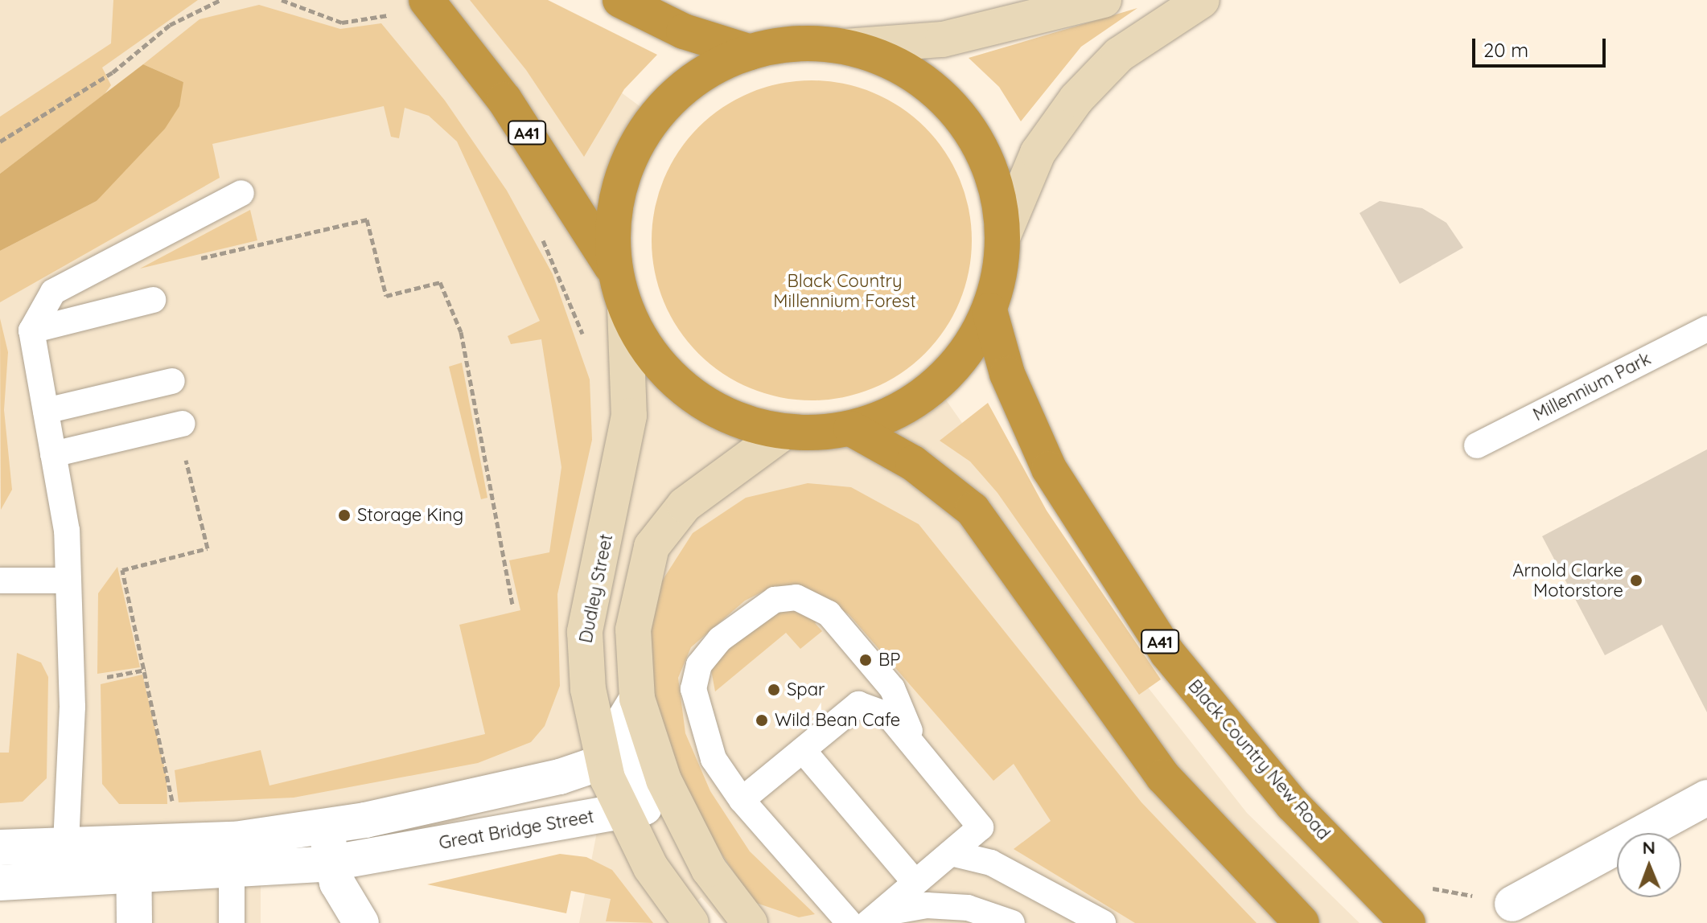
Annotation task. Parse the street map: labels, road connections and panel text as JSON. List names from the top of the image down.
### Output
{
  "streets": {
    "highway": ["A41", "Black Country New Road"],
    "main road": ["Dudley Street"],
    "street": ["Great Bridge Street"],
    "lane": ["Millennium Park"]
  },
  "crossings": [
    ["Dudley Street", "Great Bridge Street"]
  ],
  "parks": ["Black Country Millennium Forest"],
  "places": [
    "Storage King",
    "Arnold Clarke Motorstore",
    "BP",
    "Spar",
    "Wild Bean Cafe"
  ],
  "scale_bar": "20 m",
  "north": "top"
}
